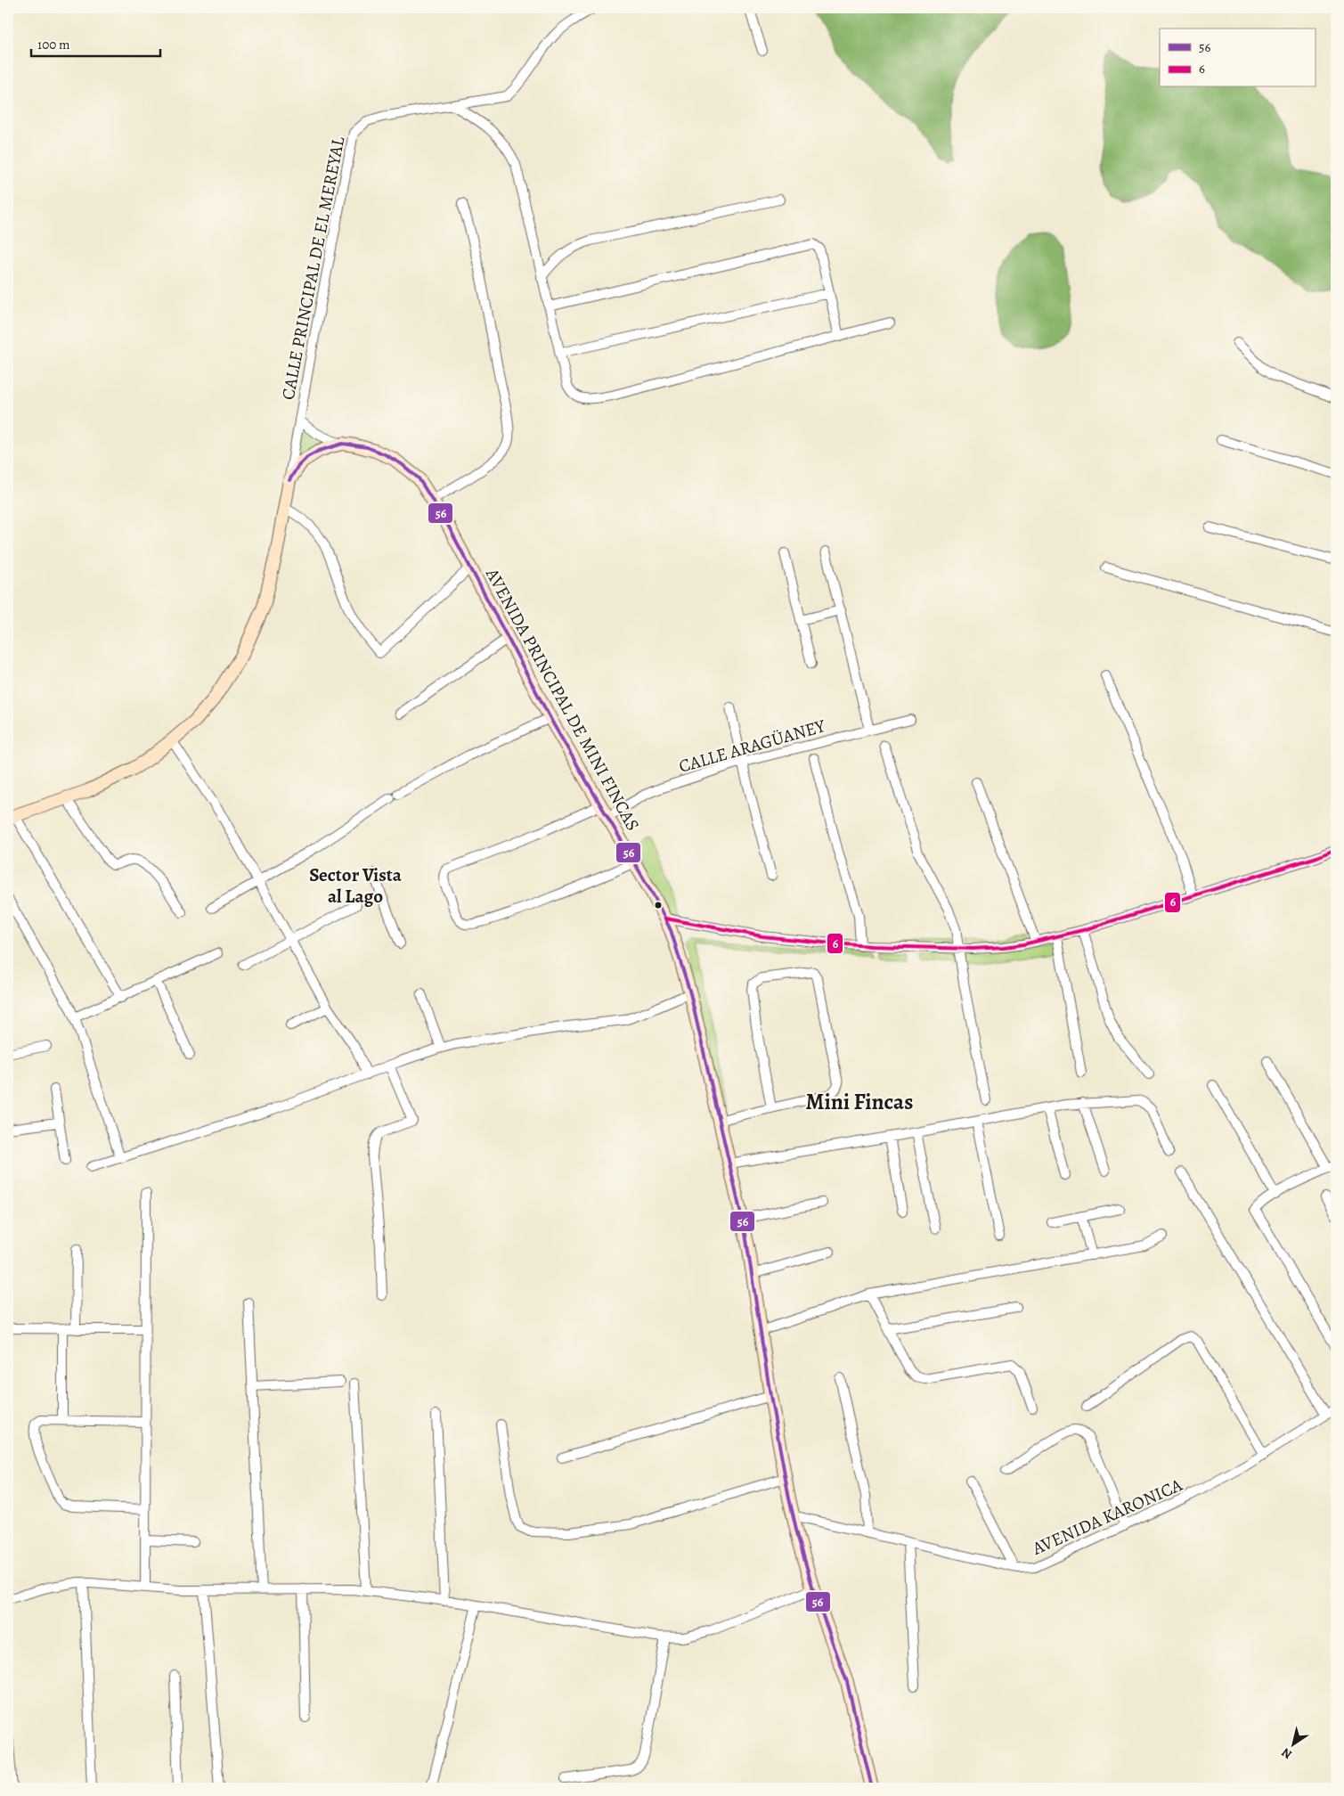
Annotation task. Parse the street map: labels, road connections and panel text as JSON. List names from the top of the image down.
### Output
{
  "streets": {
    "street": [
      "CALLE PRINCIPAL DE EL MEREYAL",
      "AVENIDA PRINCIPAL DE MINI FINCAS",
      "CALLE ARAGÜANEY",
      "AVENIDA KARONICA"
    ]
  },
  "crossings": [
    ["CALLE PRINCIPAL DE EL MEREYAL", "AVENIDA PRINCIPAL DE MINI FINCAS"],
    ["AVENIDA PRINCIPAL DE MINI FINCAS", "CALLE ARAGÜANEY"],
    ["AVENIDA PRINCIPAL DE MINI FINCAS", "AVENIDA KARONICA"]
  ],
  "districts": ["Sector Vista al Lago", "Mini Fincas"],
  "lines": ["transit line 56", "transit line 6"],
  "legend": ["56", "6"],
  "scale_bar": "100 m",
  "north": "bottom left"
}
